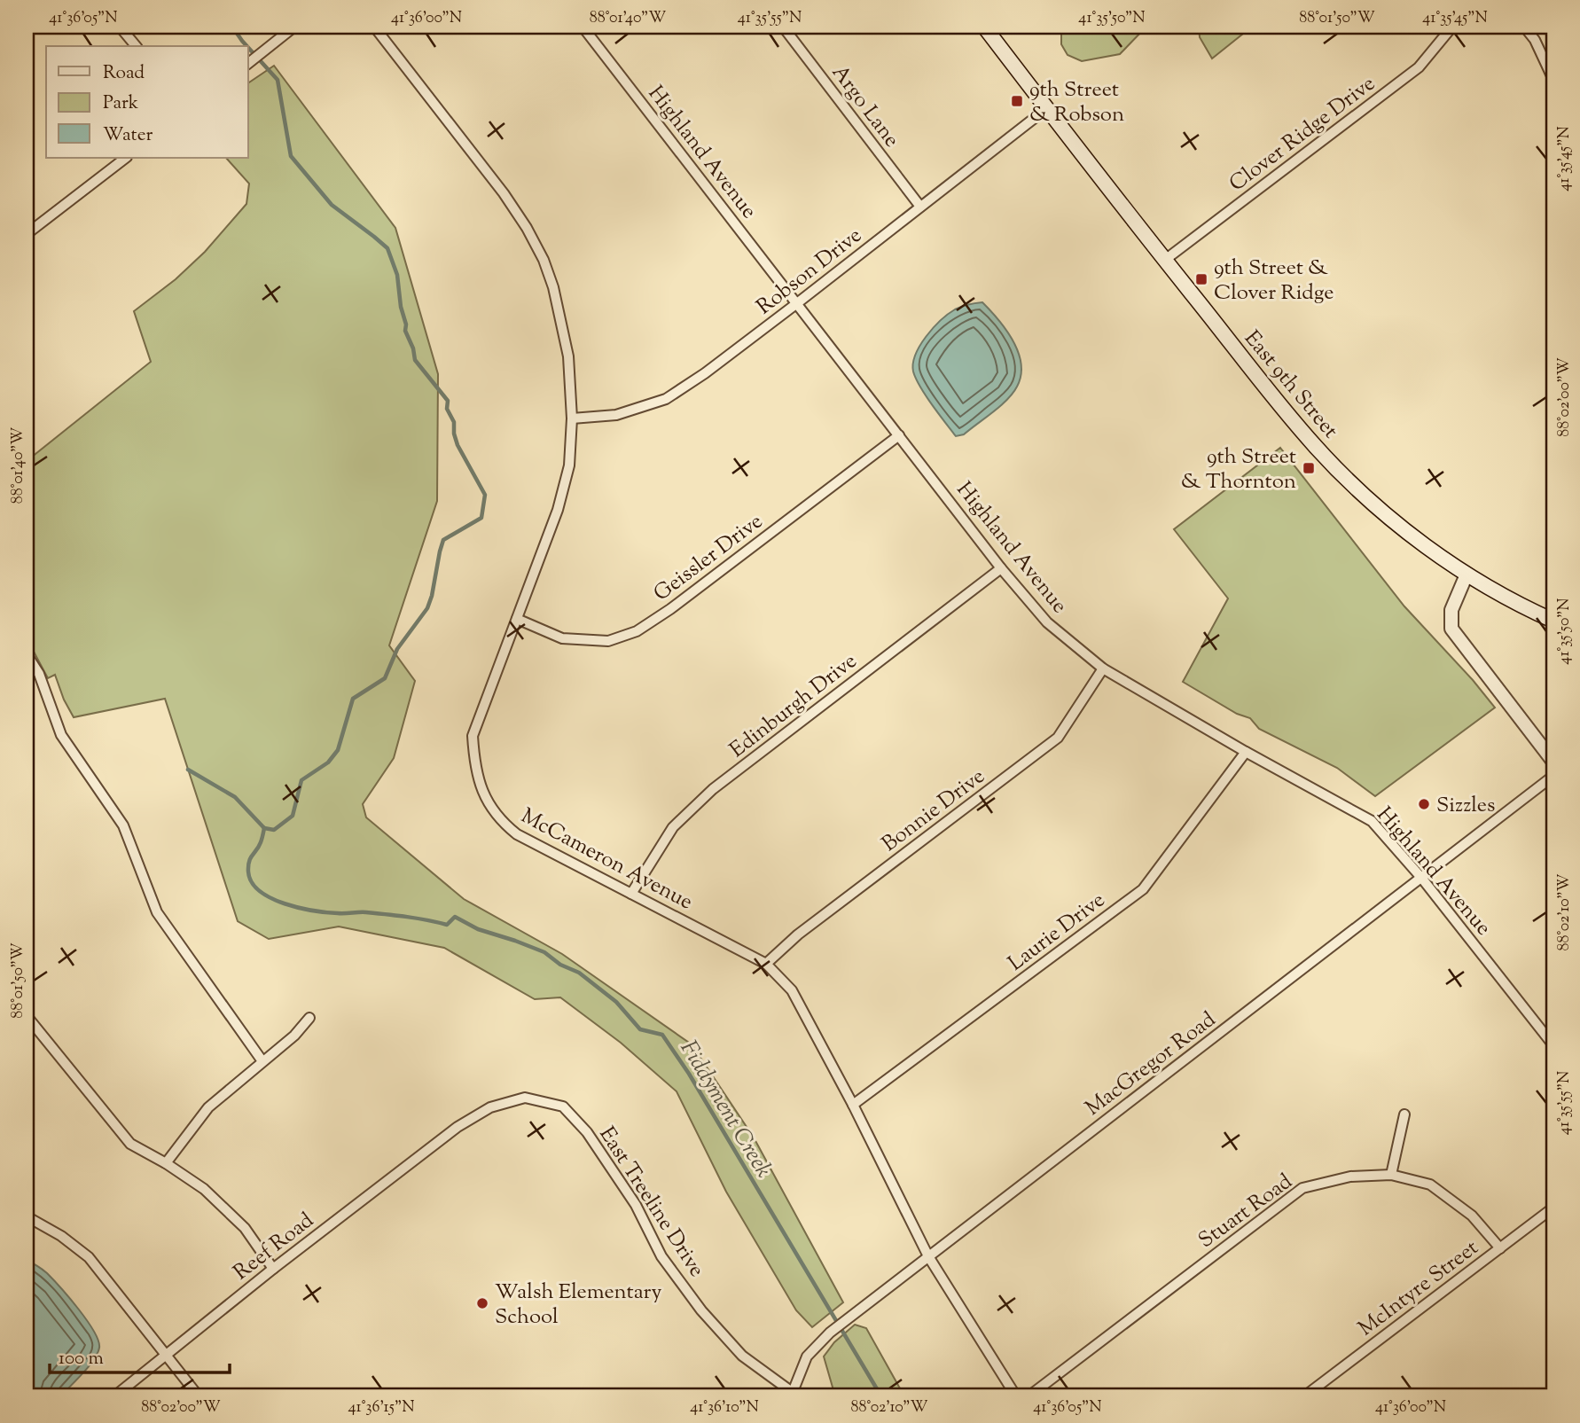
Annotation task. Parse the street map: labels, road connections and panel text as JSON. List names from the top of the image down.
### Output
{
  "streets": {
    "main road": ["East 9th Street"],
    "street": [
      "Argo Lane",
      "Clover Ridge Drive",
      "Highland Avenue",
      "Robson Drive",
      "Geissler Drive",
      "Edinburgh Drive",
      "Bonnie Drive",
      "McCameron Avenue",
      "Laurie Drive",
      "MacGregor Road",
      "East Treeline Drive",
      "Stuart Road",
      "Reef Road",
      "McIntyre Street"
    ]
  },
  "crossings": [
    ["Argo Lane", "Robson Drive"],
    ["Clover Ridge Drive", "East 9th Street"],
    ["Highland Avenue", "Robson Drive"],
    ["Highland Avenue", "Geissler Drive"],
    ["Highland Avenue", "Edinburgh Drive"],
    ["Highland Avenue", "Bonnie Drive"],
    ["Highland Avenue", "Laurie Drive"],
    ["Highland Avenue", "MacGregor Road"],
    ["Robson Drive", "East 9th Street"],
    ["Robson Drive", "McCameron Avenue"],
    ["Geissler Drive", "McCameron Avenue"],
    ["Edinburgh Drive", "McCameron Avenue"],
    ["Bonnie Drive", "McCameron Avenue"],
    ["McCameron Avenue", "Laurie Drive"],
    ["McCameron Avenue", "MacGregor Road"],
    ["MacGregor Road", "East Treeline Drive"],
    ["East Treeline Drive", "Reef Road"],
    ["Stuart Road", "McIntyre Street"]
  ],
  "water": ["Fiddyment Creek"],
  "places": {
    "transit": ["9th Street & Robson", "9th Street & Clover Ridge", "9th Street & Thornton"],
    "other": ["Sizzles", "Walsh Elementary School"]
  },
  "legend": ["Road", "Park", "Water"],
  "scale_bar": "100 m",
  "coordinates": [
    "41°36'05\"N",
    "41°36'00\"N",
    "88°01'40\"W",
    "41°35'55\"N",
    "41°35'50\"N",
    "88°01'50\"W",
    "41°35'45\"N",
    "88°02'00\"W",
    "88°02'10\"W",
    "41°36'15\"N",
    "41°36'10\"N"
  ]
}
